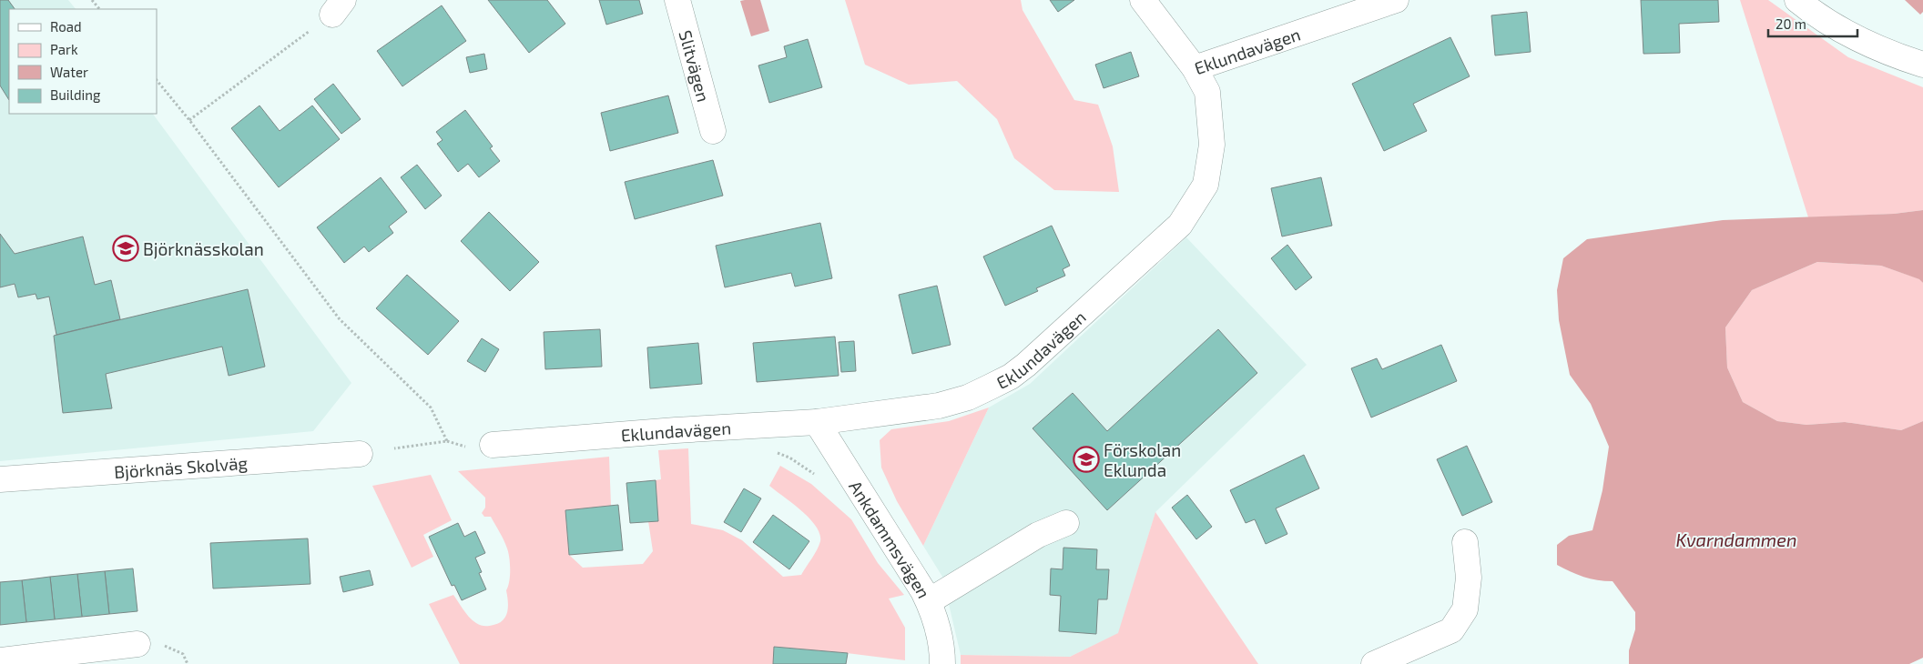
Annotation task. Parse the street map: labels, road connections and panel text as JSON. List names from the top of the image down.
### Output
{
  "streets": {
    "street": [
      "Eklundavägen",
      "Slitvägen",
      "Björknäs Skolväg",
      "Ankdammsvägen"
    ]
  },
  "crossings": [
    ["Eklundavägen", "Ankdammsvägen"]
  ],
  "water": ["Kvarndammen"],
  "places": {
    "school or university": ["Björknässkolan", "Förskolan Eklunda"]
  },
  "legend": [
    "Road",
    "Park",
    "Water",
    "Building"
  ],
  "scale_bar": "20 m"
}
